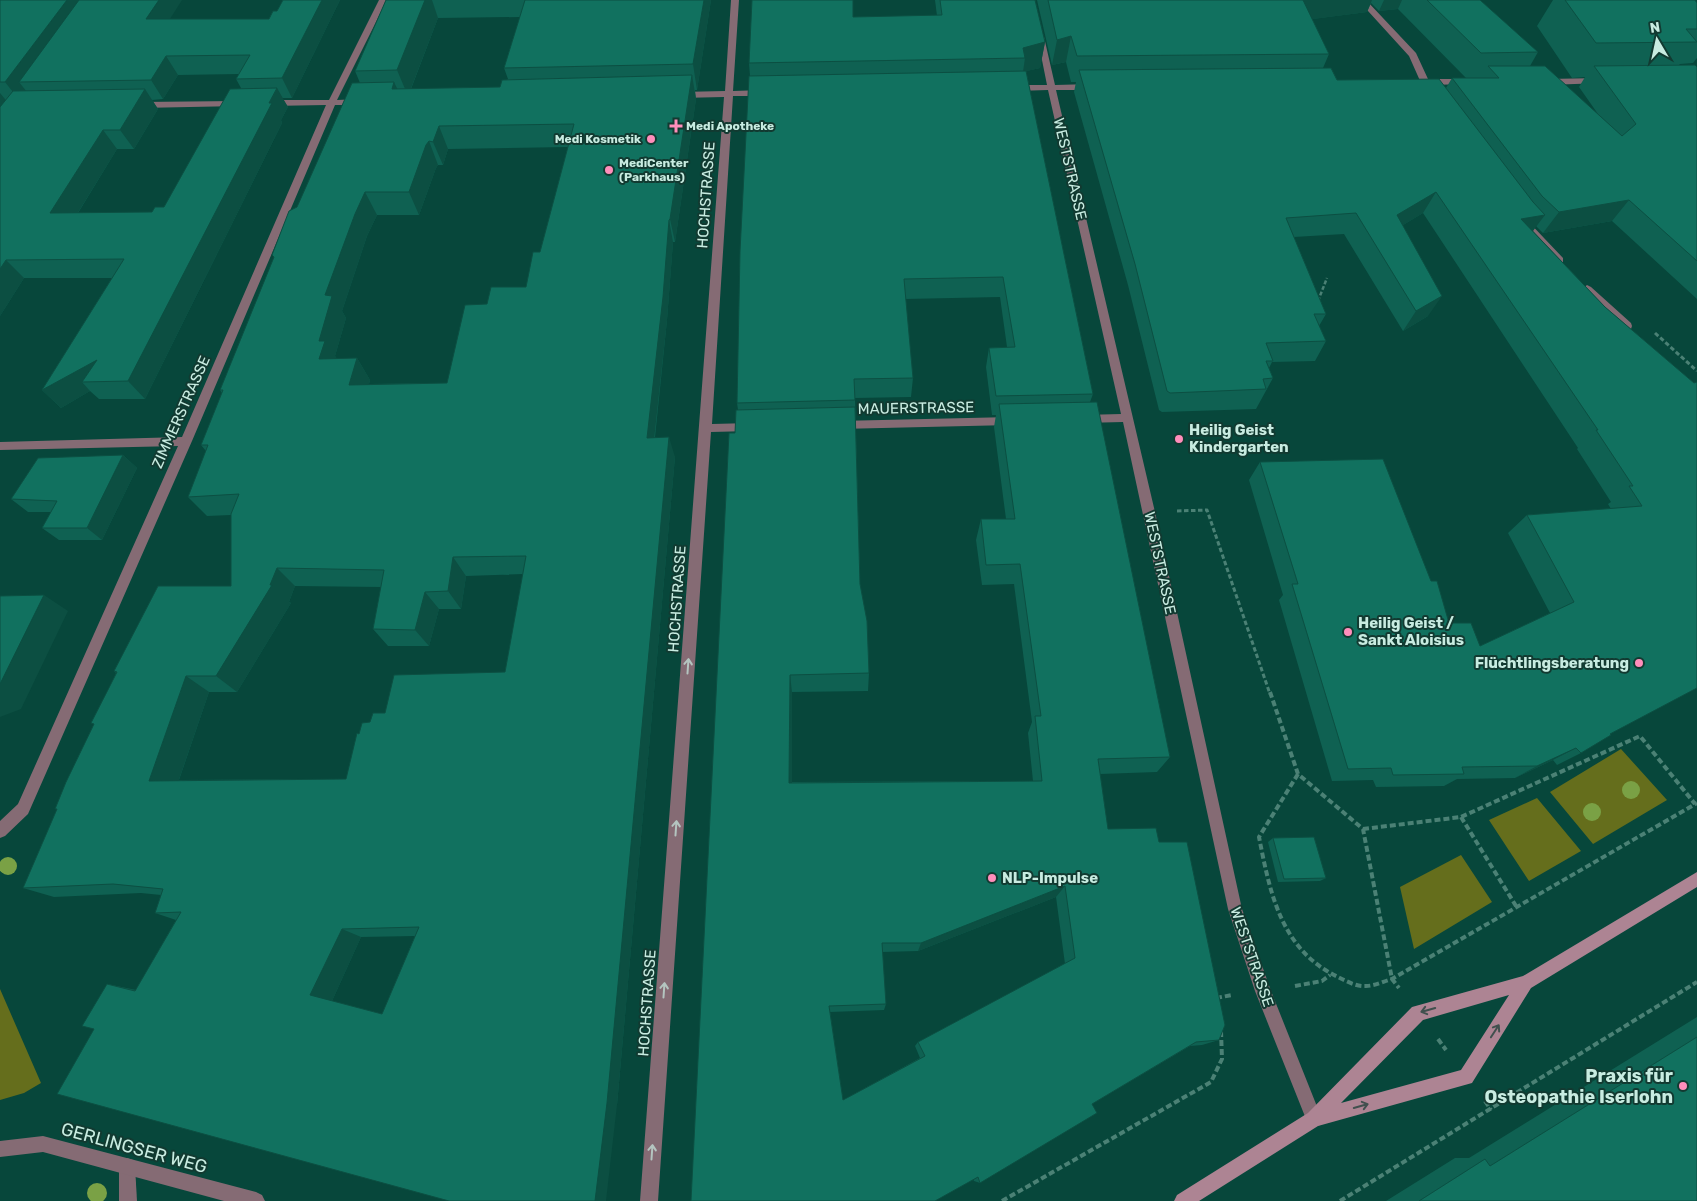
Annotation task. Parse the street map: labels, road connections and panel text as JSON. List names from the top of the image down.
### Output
{
  "streets": {
    "street": [
      "WESTSTRASSE",
      "HOCHSTRASSE",
      "MAUERSTRASSE",
      "ZIMMERSTRASSE",
      "GERLINGSER WEG"
    ]
  },
  "one_way": ["HOCHSTRASSE"],
  "places": {
    "health": ["Medi Apotheke"],
    "other": [
      "Medi Kosmetik",
      "MediCenter (Parkhaus)",
      "Heilig Geist Kindergarten",
      "Heilig Geist / Sankt Aloisius",
      "Flüchtlingsberatung",
      "NLP-Impulse",
      "Praxis für Osteopathie Iserlohn"
    ]
  },
  "north": "top"
}
